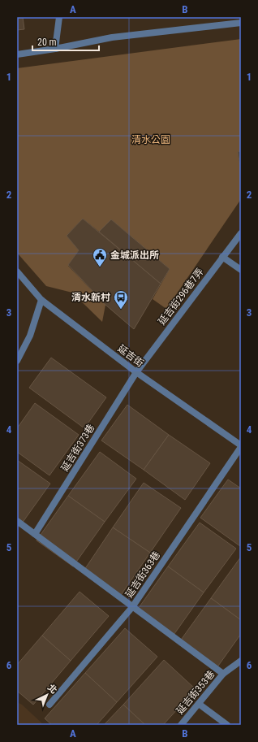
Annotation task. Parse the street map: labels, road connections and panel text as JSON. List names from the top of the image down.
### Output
{
  "streets": {
    "street": [
      "延吉街296巷7弄",
      "延吉街",
      "延吉街373巷",
      "延吉街363巷",
      "延吉街353巷"
    ]
  },
  "crossings": [
    ["延吉街296巷7弄", "延吉街"],
    ["延吉街296巷7弄", "延吉街373巷"],
    ["延吉街", "延吉街373巷"],
    ["延吉街", "延吉街363巷"]
  ],
  "parks": ["清水公園"],
  "places": {
    "public building": ["金城派出所"],
    "bus stop": ["清水新村"]
  },
  "scale_bar": "20 m",
  "north": "top right",
  "grid": {
    "columns": ["A", "B"],
    "rows": [
      "1",
      "2",
      "3",
      "4",
      "5",
      "6"
    ]
  }
}
